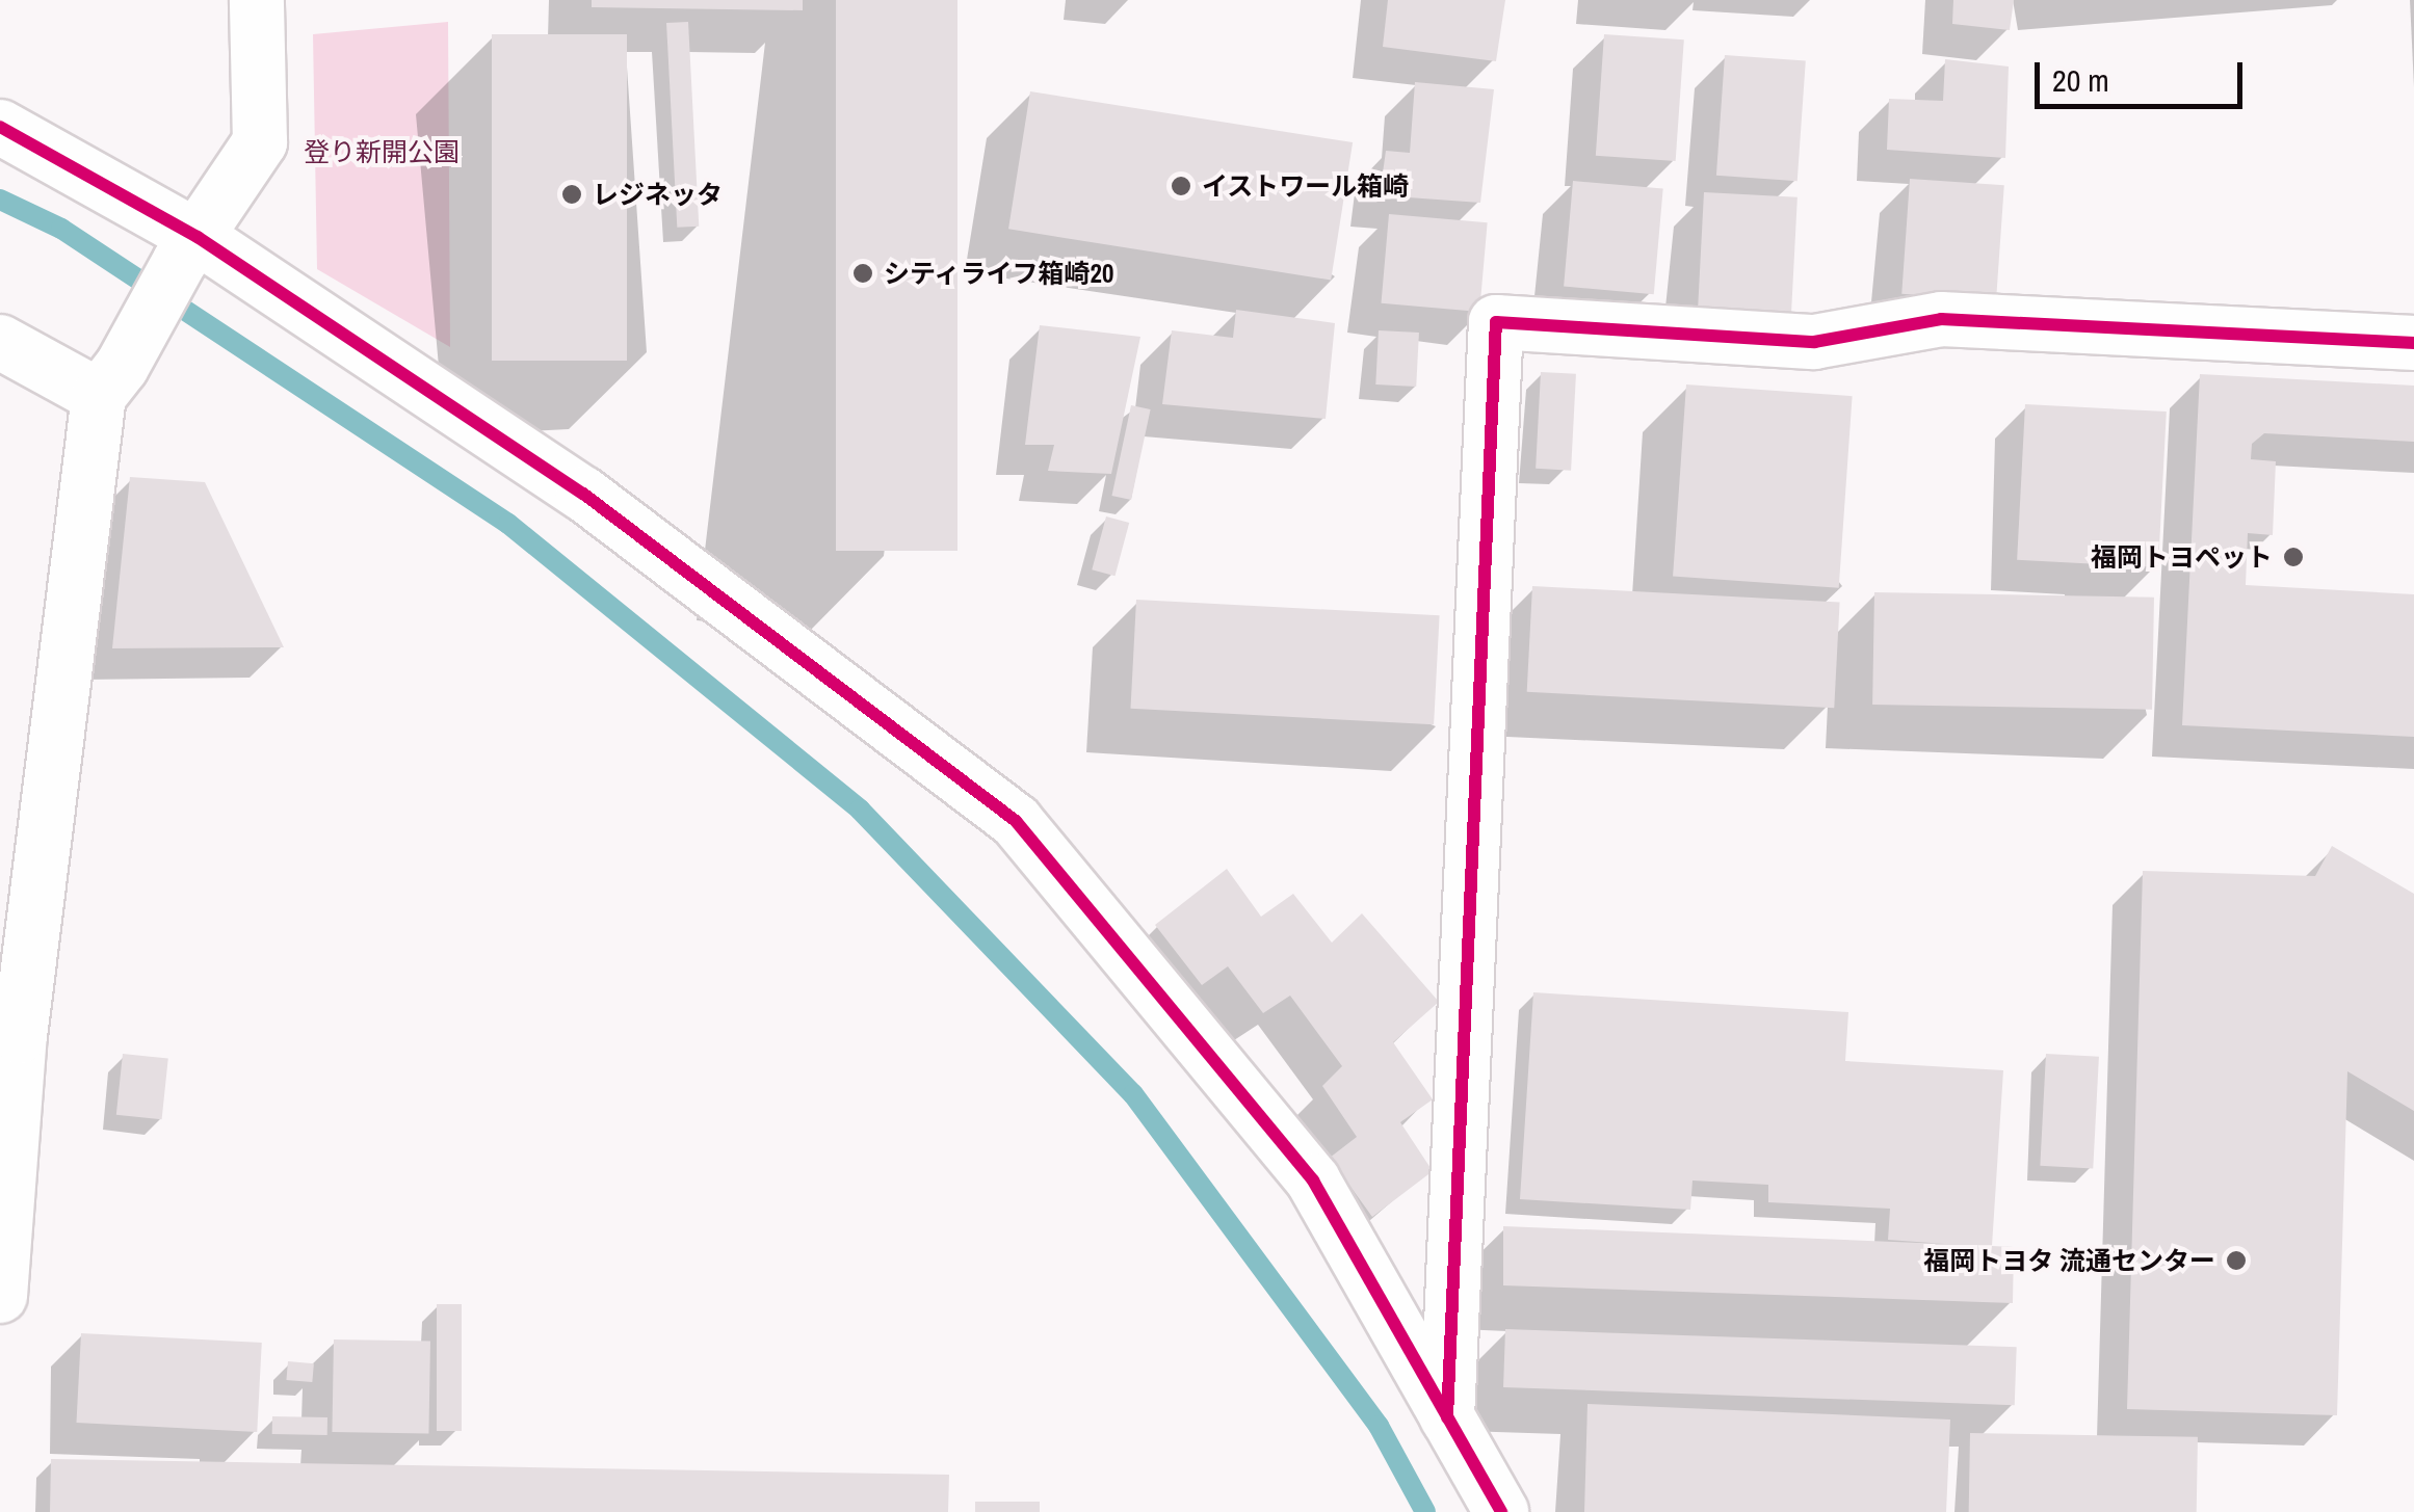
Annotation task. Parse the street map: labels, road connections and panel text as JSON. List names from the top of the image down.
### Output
{
  "parks": ["登り新開公園"],
  "places": [
    "イストワール箱崎",
    "レジネッタ",
    "シティライフ箱崎20",
    "福岡トヨペット",
    "福岡トヨタ 流通センター"
  ],
  "scale_bar": "20 m"
}
